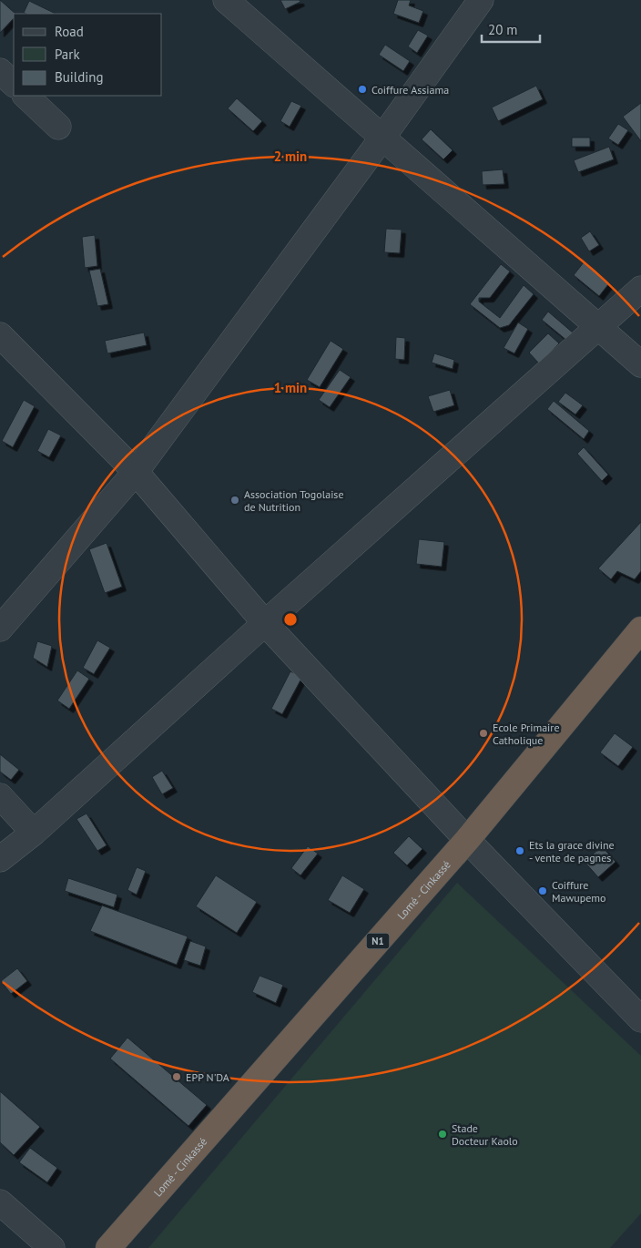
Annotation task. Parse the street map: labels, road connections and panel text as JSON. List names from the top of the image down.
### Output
{
  "streets": {
    "highway": ["Lomé - Cinkassé", "N1"]
  },
  "places": [
    "Coiffure Assiama",
    "Association Togolaise de Nutrition",
    "Ecole Primaire Catholique",
    "Ets la grace divine - vente de pagnes",
    "Coiffure Mawupemo",
    "EPP N'DA",
    "Stade Docteur Kaolo"
  ],
  "legend": ["Road", "Park", "Building"],
  "scale_bar": "20 m",
  "rings": ["2 min", "1 min"]
}
